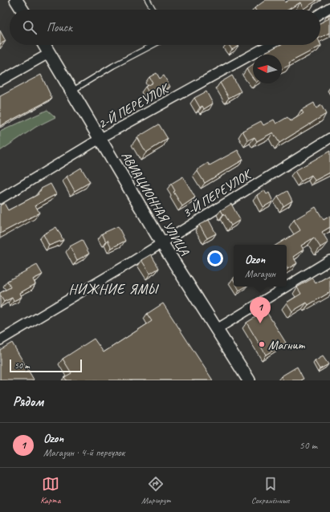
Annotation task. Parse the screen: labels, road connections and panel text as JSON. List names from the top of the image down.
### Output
{
  "streets": {
    "main road": ["АВИАЦИОННАЯ УЛИЦА"],
    "street": ["2-Й ПЕРЕУЛОК", "3-Й ПЕРЕУЛОК"]
  },
  "crossings": [
    ["2-Й ПЕРЕУЛОК", "АВИАЦИОННАЯ УЛИЦА"],
    ["3-Й ПЕРЕУЛОК", "АВИАЦИОННАЯ УЛИЦА"]
  ],
  "districts": ["НИЖНИЕ ЯМЫ"],
  "places": ["Магнит"],
  "scale_bar": "50 m",
  "north": "left",
  "page": {
    "search": "Поиск",
    "popup": ["Ozon", "Магазин"],
    "pins": "1",
    "scale": "50 m",
    "heading": "Рядом",
    "list": [
      {
        "mark": "1",
        "name": "Ozon",
        "note": "Магазин · 4-й переулок",
        "value": "50 m"
      }
    ],
    "nav": ["Карта", "Маршрут", "Сохранённые"]
  }
}
